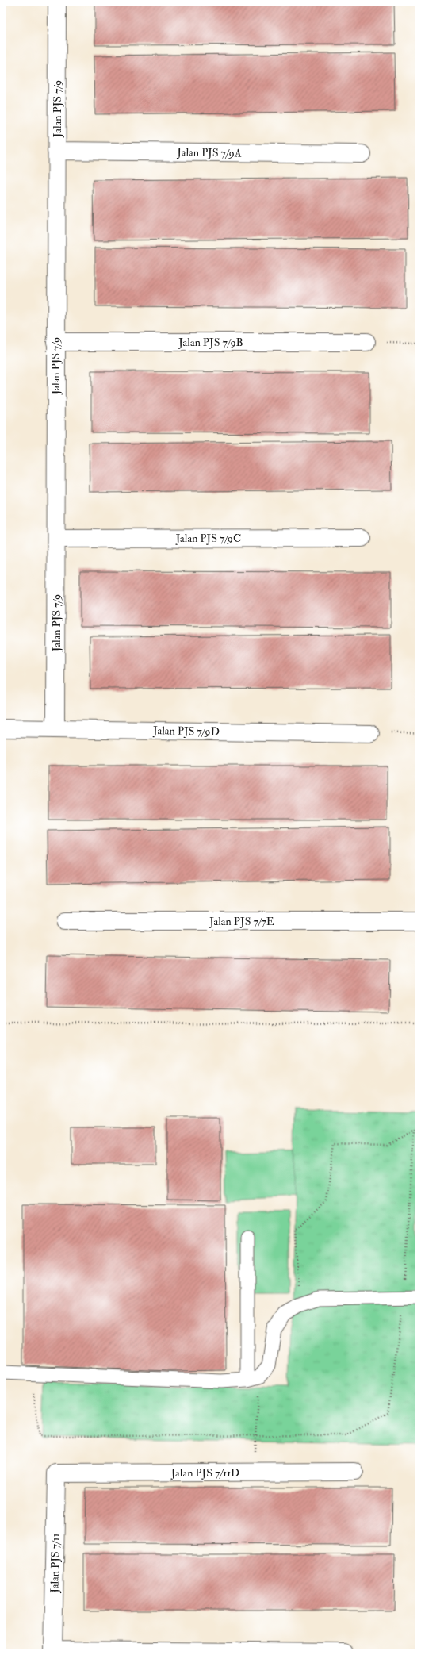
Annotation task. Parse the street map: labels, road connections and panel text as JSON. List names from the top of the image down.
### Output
{
  "streets": {
    "street": [
      "Jalan PJS 7/9",
      "Jalan PJS 7/9A",
      "Jalan PJS 7/9B",
      "Jalan PJS 7/9C",
      "Jalan PJS 7/9D",
      "Jalan PJS 7/7E",
      "Jalan PJS 7/11D",
      "Jalan PJS 7/11"
    ]
  },
  "crossings": [
    ["Jalan PJS 7/9", "Jalan PJS 7/9A"],
    ["Jalan PJS 7/9", "Jalan PJS 7/9B"],
    ["Jalan PJS 7/9", "Jalan PJS 7/9C"],
    ["Jalan PJS 7/9", "Jalan PJS 7/9D"],
    ["Jalan PJS 7/11D", "Jalan PJS 7/11"]
  ]
}
